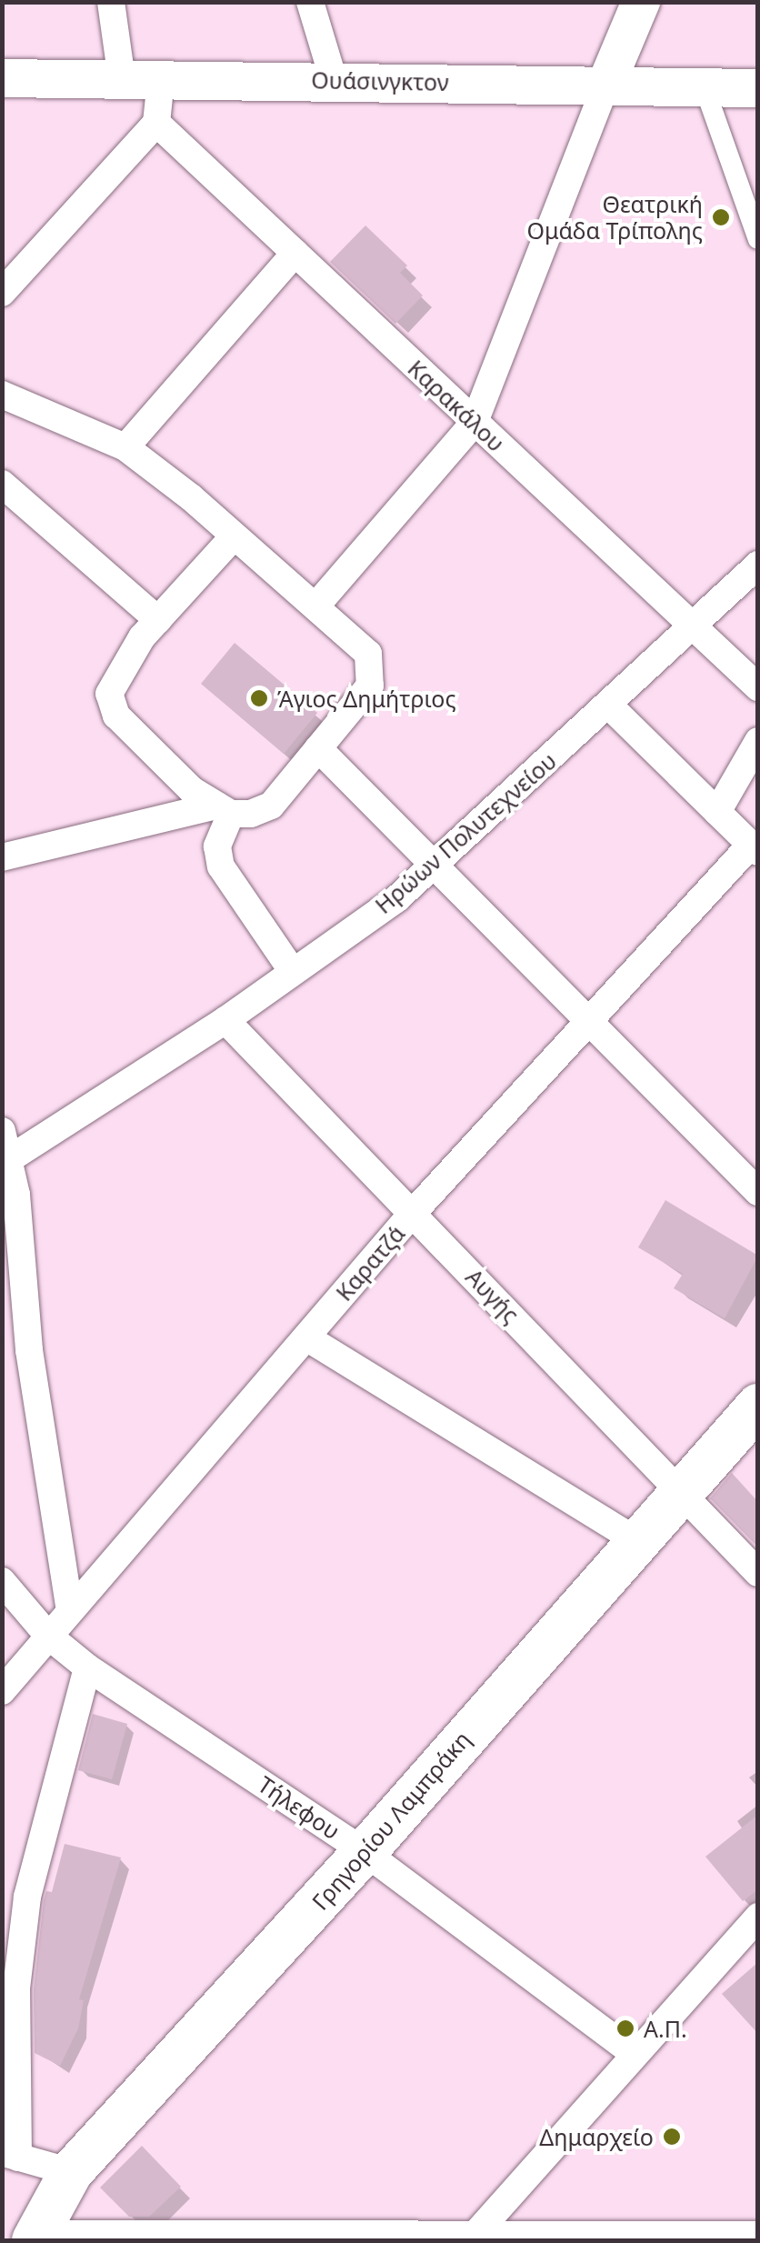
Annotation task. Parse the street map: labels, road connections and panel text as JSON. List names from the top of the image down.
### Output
{
  "streets": {
    "main road": ["Ουάσινγκτον", "Γρηγορίου Λαμπράκη"],
    "street": [
      "Καρακάλου",
      "Ηρώων Πολυτεχνείου",
      "Καρατζά",
      "Αυγής",
      "Τήλεφου"
    ]
  },
  "crossings": [
    ["Καρακάλου", "Ηρώων Πολυτεχνείου"],
    ["Ηρώων Πολυτεχνείου", "Αυγής"],
    ["Καρατζά", "Αυγής"],
    ["Καρατζά", "Τήλεφου"],
    ["Αυγής", "Γρηγορίου Λαμπράκη"],
    ["Τήλεφου", "Γρηγορίου Λαμπράκη"]
  ],
  "places": [
    "Θεατρική Ομάδα Τρίπολης",
    "Άγιος Δημήτριος",
    "Α.Π.",
    "Δημαρχείο"
  ]
}
